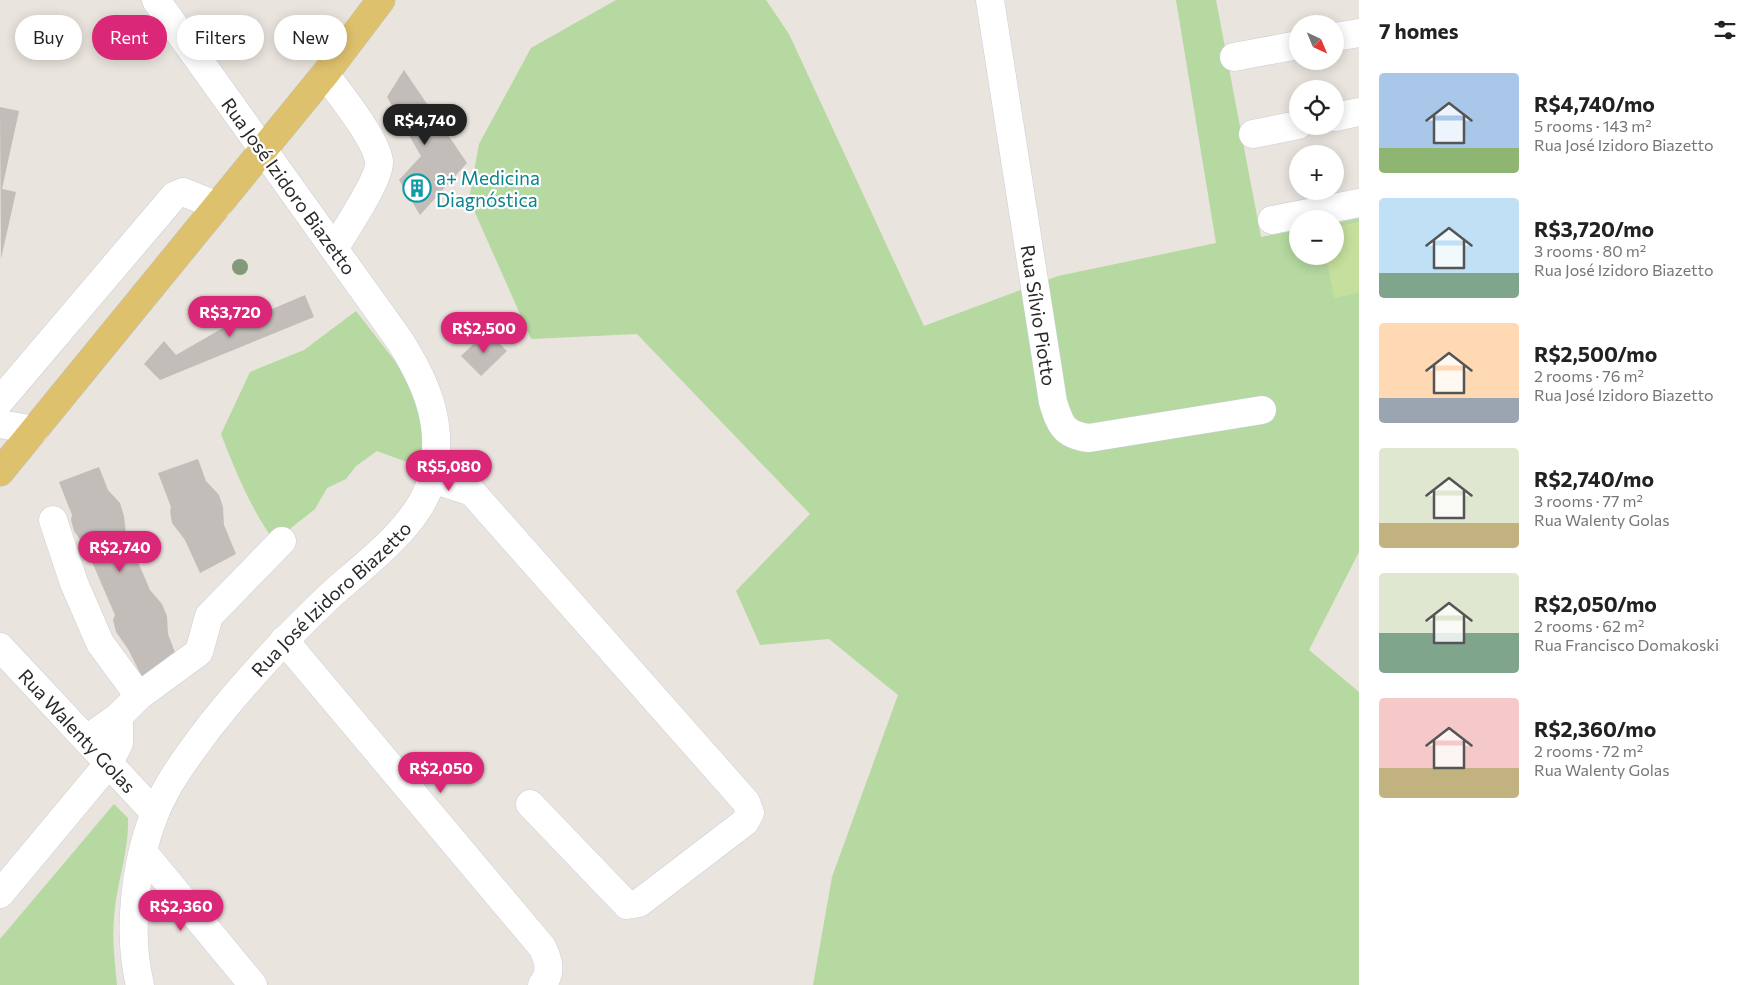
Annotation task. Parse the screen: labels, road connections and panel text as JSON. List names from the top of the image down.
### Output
{
  "streets": {
    "street": ["Rua José Izidoro Biazetto", "Rua Sílvio Piotto", "Rua Walenty Golas"]
  },
  "crossings": [
    ["Rua José Izidoro Biazetto", "Rua Walenty Golas"]
  ],
  "places": {
    "building": ["a+ Medicina Diagnóstica"]
  },
  "north": "bottom right",
  "page": {
    "heading": "7 homes",
    "map_buttons": ["+", "−"],
    "chip": [
      "Buy",
      "Rent",
      "Filters",
      "New"
    ],
    "list": [
      {
        "name": "R$4,740/mo",
        "note": "5 rooms · 143 m² · Rua José Izidoro Biazetto"
      },
      {
        "name": "R$3,720/mo",
        "note": "3 rooms · 80 m² · Rua José Izidoro Biazetto"
      },
      {
        "name": "R$2,500/mo",
        "note": "2 rooms · 76 m² · Rua José Izidoro Biazetto"
      },
      {
        "name": "R$2,740/mo",
        "note": "3 rooms · 77 m² · Rua Walenty Golas"
      },
      {
        "name": "R$2,050/mo",
        "note": "2 rooms · 62 m² · Rua Francisco Domakoski"
      },
      {
        "name": "R$2,360/mo",
        "note": "2 rooms · 72 m² · Rua Walenty Golas"
      }
    ],
    "price": [
      "R$4,740",
      "R$3,720",
      "R$2,500",
      "R$5,080",
      "R$2,740",
      "R$2,050",
      "R$2,360"
    ]
  }
}
